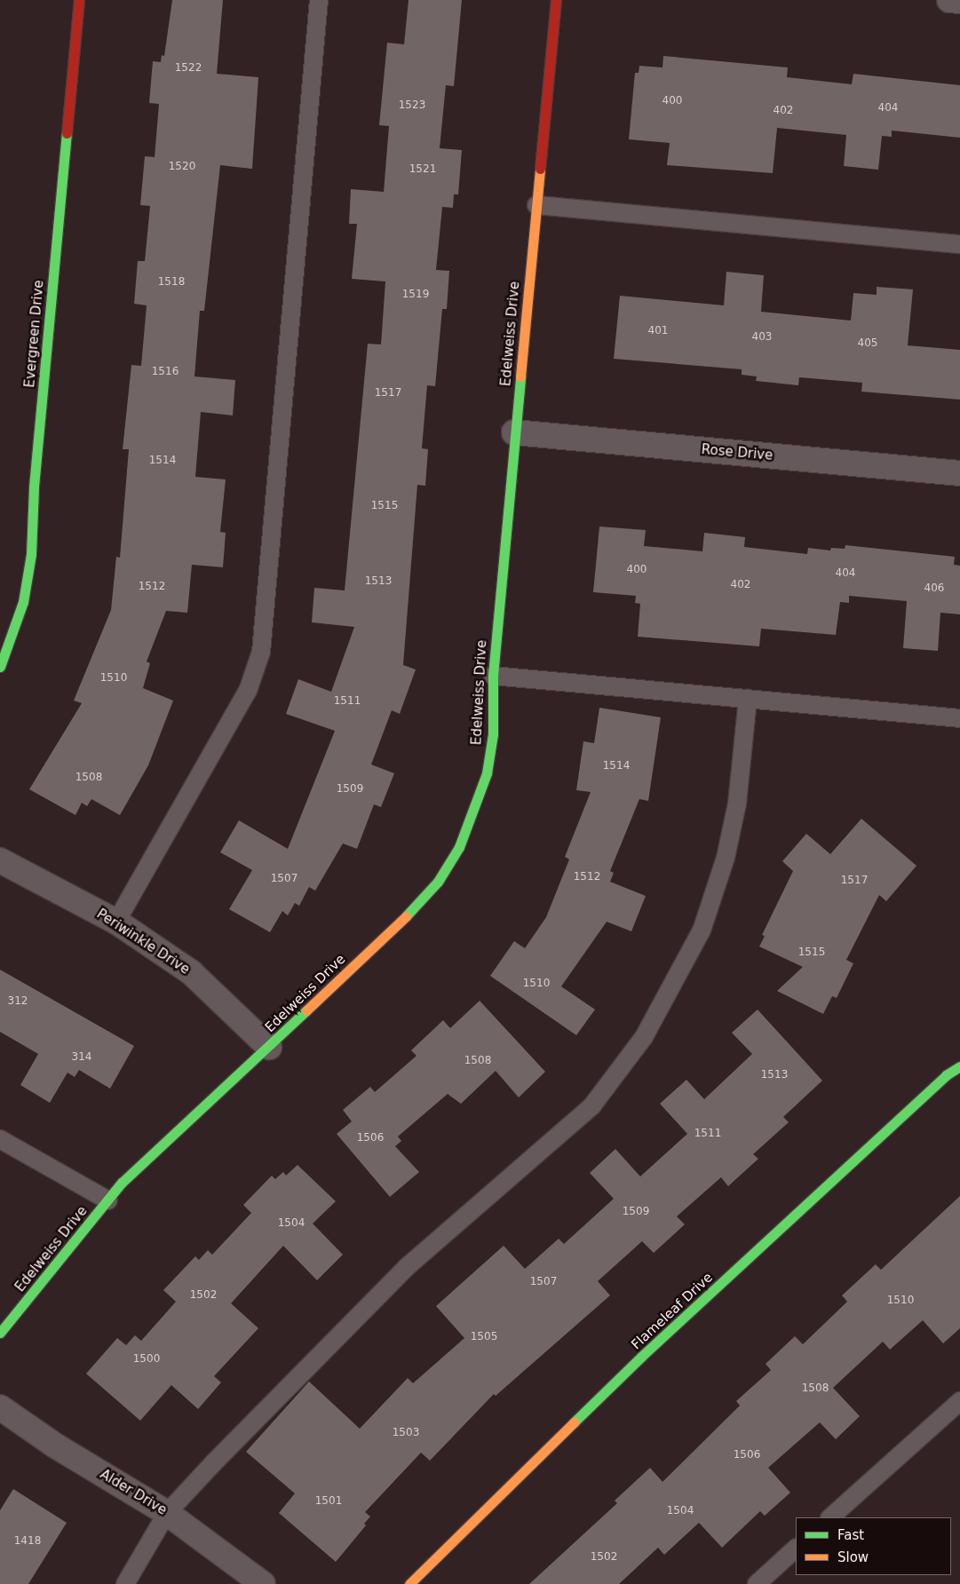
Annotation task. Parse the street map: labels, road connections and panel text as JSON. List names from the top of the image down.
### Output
{
  "streets": {
    "street": [
      "Evergreen Drive",
      "Edelweiss Drive",
      "Rose Drive",
      "Periwinkle Drive",
      "Flameleaf Drive",
      "Alder Drive"
    ]
  },
  "crossings": [
    ["Edelweiss Drive", "Rose Drive"],
    ["Edelweiss Drive", "Periwinkle Drive"]
  ],
  "house_numbers": [
    "1522",
    "400",
    "1523",
    "404",
    "402",
    "1520",
    "1521",
    "1518",
    "1519",
    "401",
    "403",
    "405",
    "1516",
    "1517",
    "1514",
    "1515",
    "400",
    "404",
    "1513",
    "402",
    "1512",
    "406",
    "1510",
    "1511",
    "1514",
    "1508",
    "1509",
    "1512",
    "1507",
    "1517",
    "1515",
    "1510",
    "312",
    "314",
    "1508",
    "1513",
    "1511",
    "1506",
    "1509",
    "1504",
    "1507",
    "1502",
    "1510",
    "1505",
    "1500",
    "1508",
    "1503",
    "1506",
    "1501",
    "1504",
    "1418",
    "1502"
  ],
  "legend": ["Fast", "Slow"]
}
